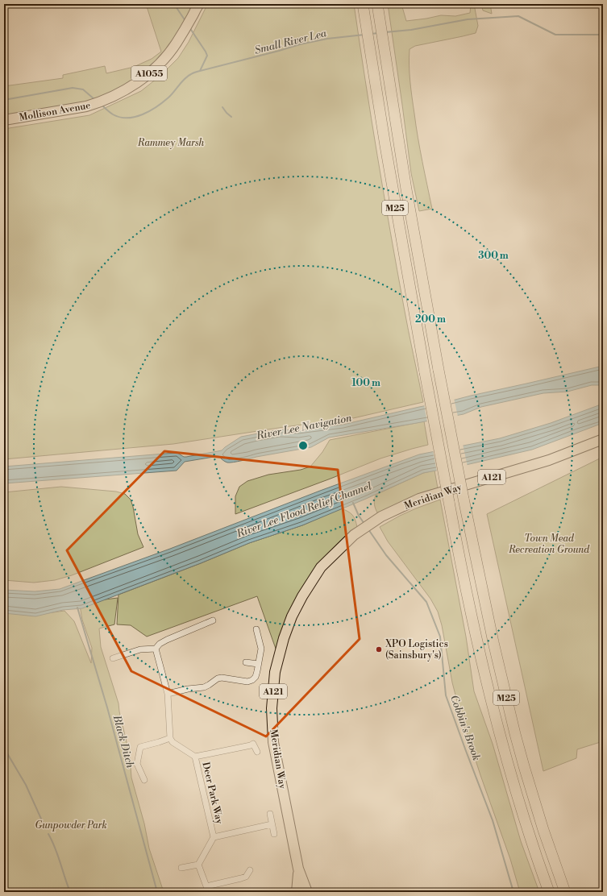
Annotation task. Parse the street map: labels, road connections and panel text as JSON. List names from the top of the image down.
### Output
{
  "streets": {
    "highway": ["M25"],
    "main road": [
      "A1055",
      "Mollison Avenue",
      "A121",
      "Meridian Way"
    ],
    "street": ["Deer Park Way"]
  },
  "water": [
    "Small River Lea",
    "River Lee Navigation",
    "River Lee Flood Relief Channel",
    "Cobbin's Brook",
    "Black Ditch"
  ],
  "parks": ["Rammey Marsh", "Town Mead Recreation Ground", "Gunpowder Park"],
  "places": ["XPO Logistics (Sainsbury's)"],
  "rings": ["300 m", "200 m", "100 m"]
}
